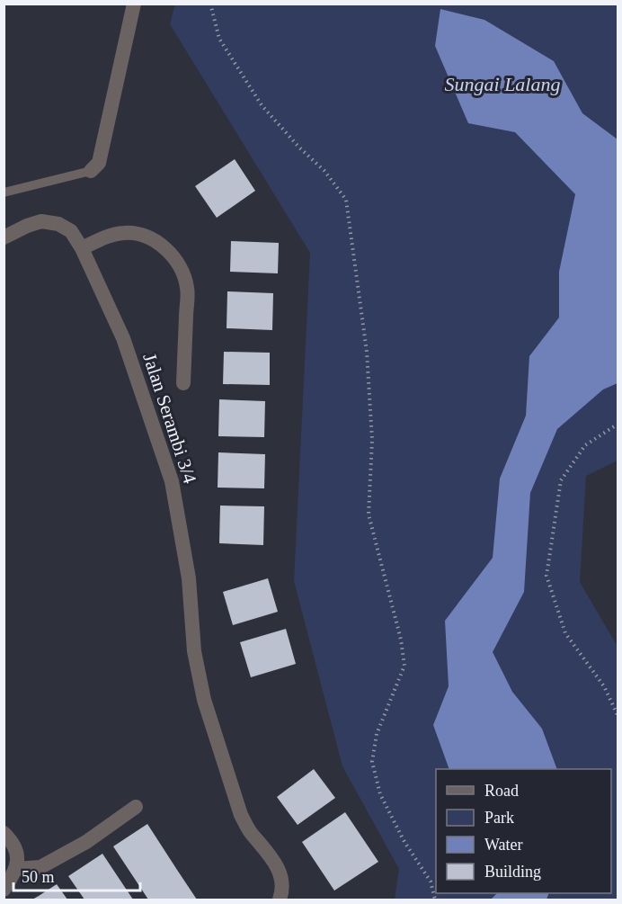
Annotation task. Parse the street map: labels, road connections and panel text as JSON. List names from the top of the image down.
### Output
{
  "streets": {
    "street": ["Jalan Serambi 3/4"]
  },
  "water": ["Sungai Lalang"],
  "legend": [
    "Road",
    "Park",
    "Water",
    "Building"
  ],
  "scale_bar": "50 m"
}
